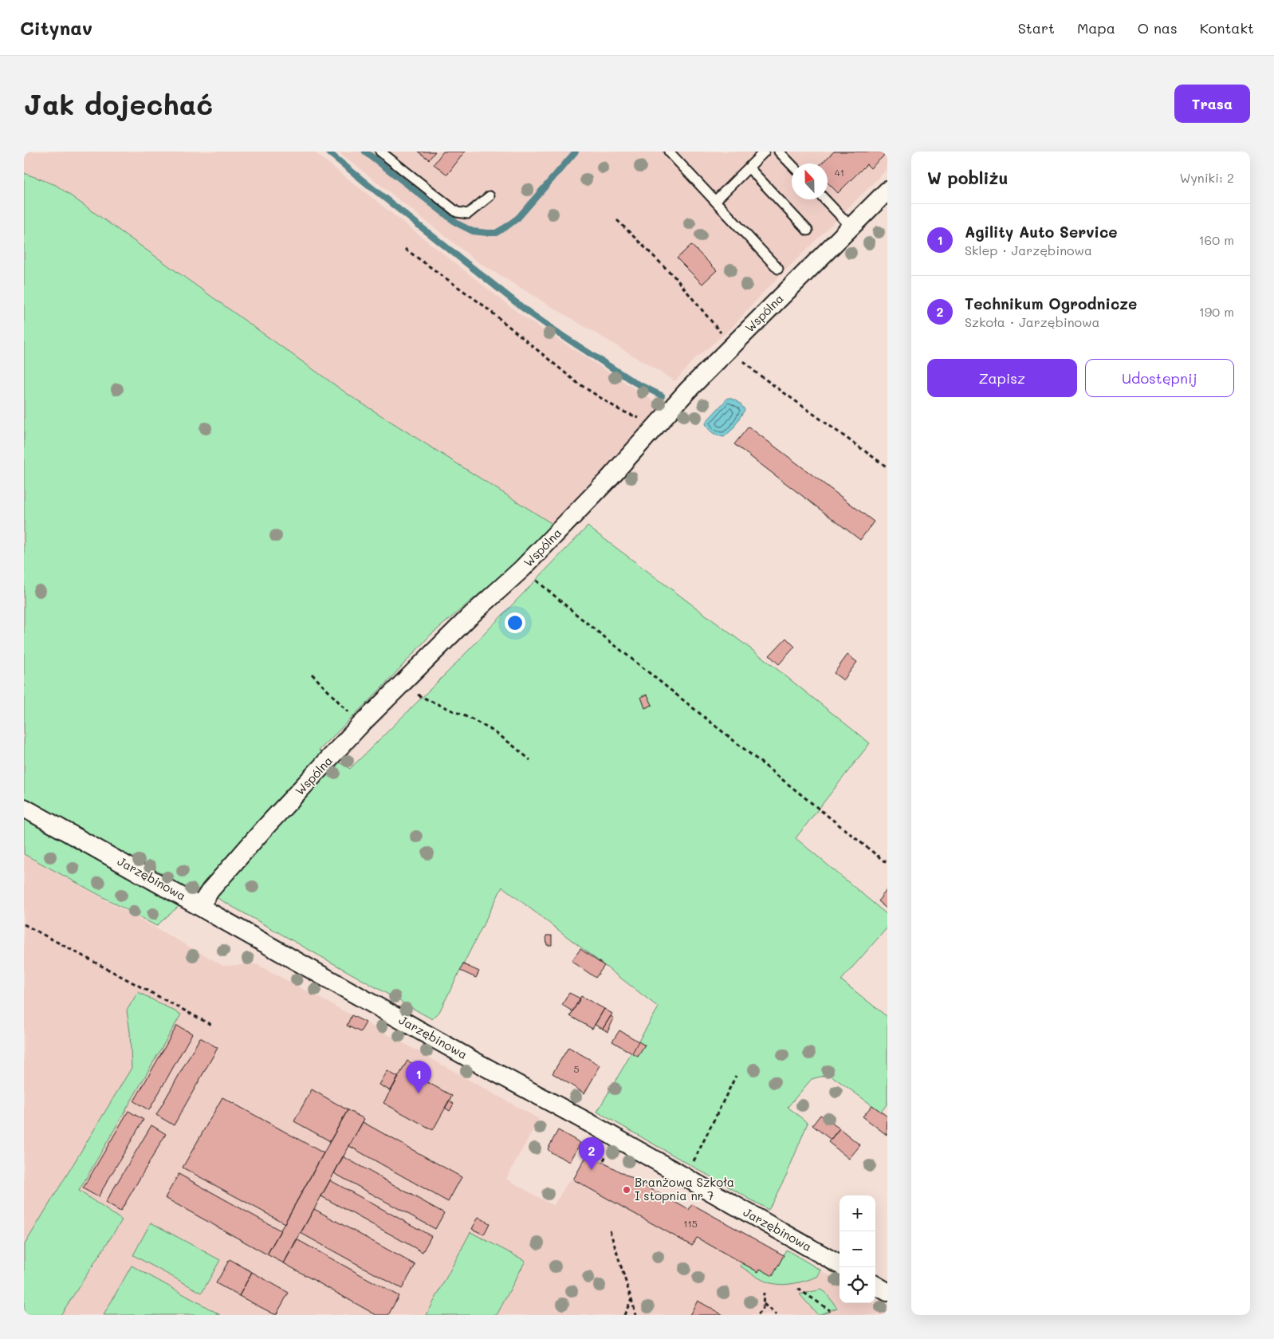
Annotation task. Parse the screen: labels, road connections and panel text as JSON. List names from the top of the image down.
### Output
{
  "streets": {
    "street": ["Wspólna", "Jarzębinowa"]
  },
  "crossings": [
    ["Wspólna", "Jarzębinowa"]
  ],
  "places": ["Branżowa Szkoła I stopnia nr 7"],
  "house_numbers": ["41", "5", "115"],
  "north": "top",
  "page": {
    "header": "Citynav",
    "nav": [
      "Start",
      "Mapa",
      "O nas",
      "Kontakt"
    ],
    "buttons": [
      "Trasa",
      ["Zapisz", "Udostępnij"]
    ],
    "title": "Jak dojechać",
    "heading": ["W pobliżu", "Wyniki: 2"],
    "list": [
      {
        "mark": "1",
        "name": "Agility Auto Service",
        "note": "Sklep · Jarzębinowa",
        "value": "160 m"
      },
      {
        "mark": "2",
        "name": "Technikum Ogrodnicze",
        "note": "Szkoła · Jarzębinowa",
        "value": "190 m"
      }
    ],
    "pins": ["1", "2"],
    "map_buttons": ["+", "−"]
  }
}
